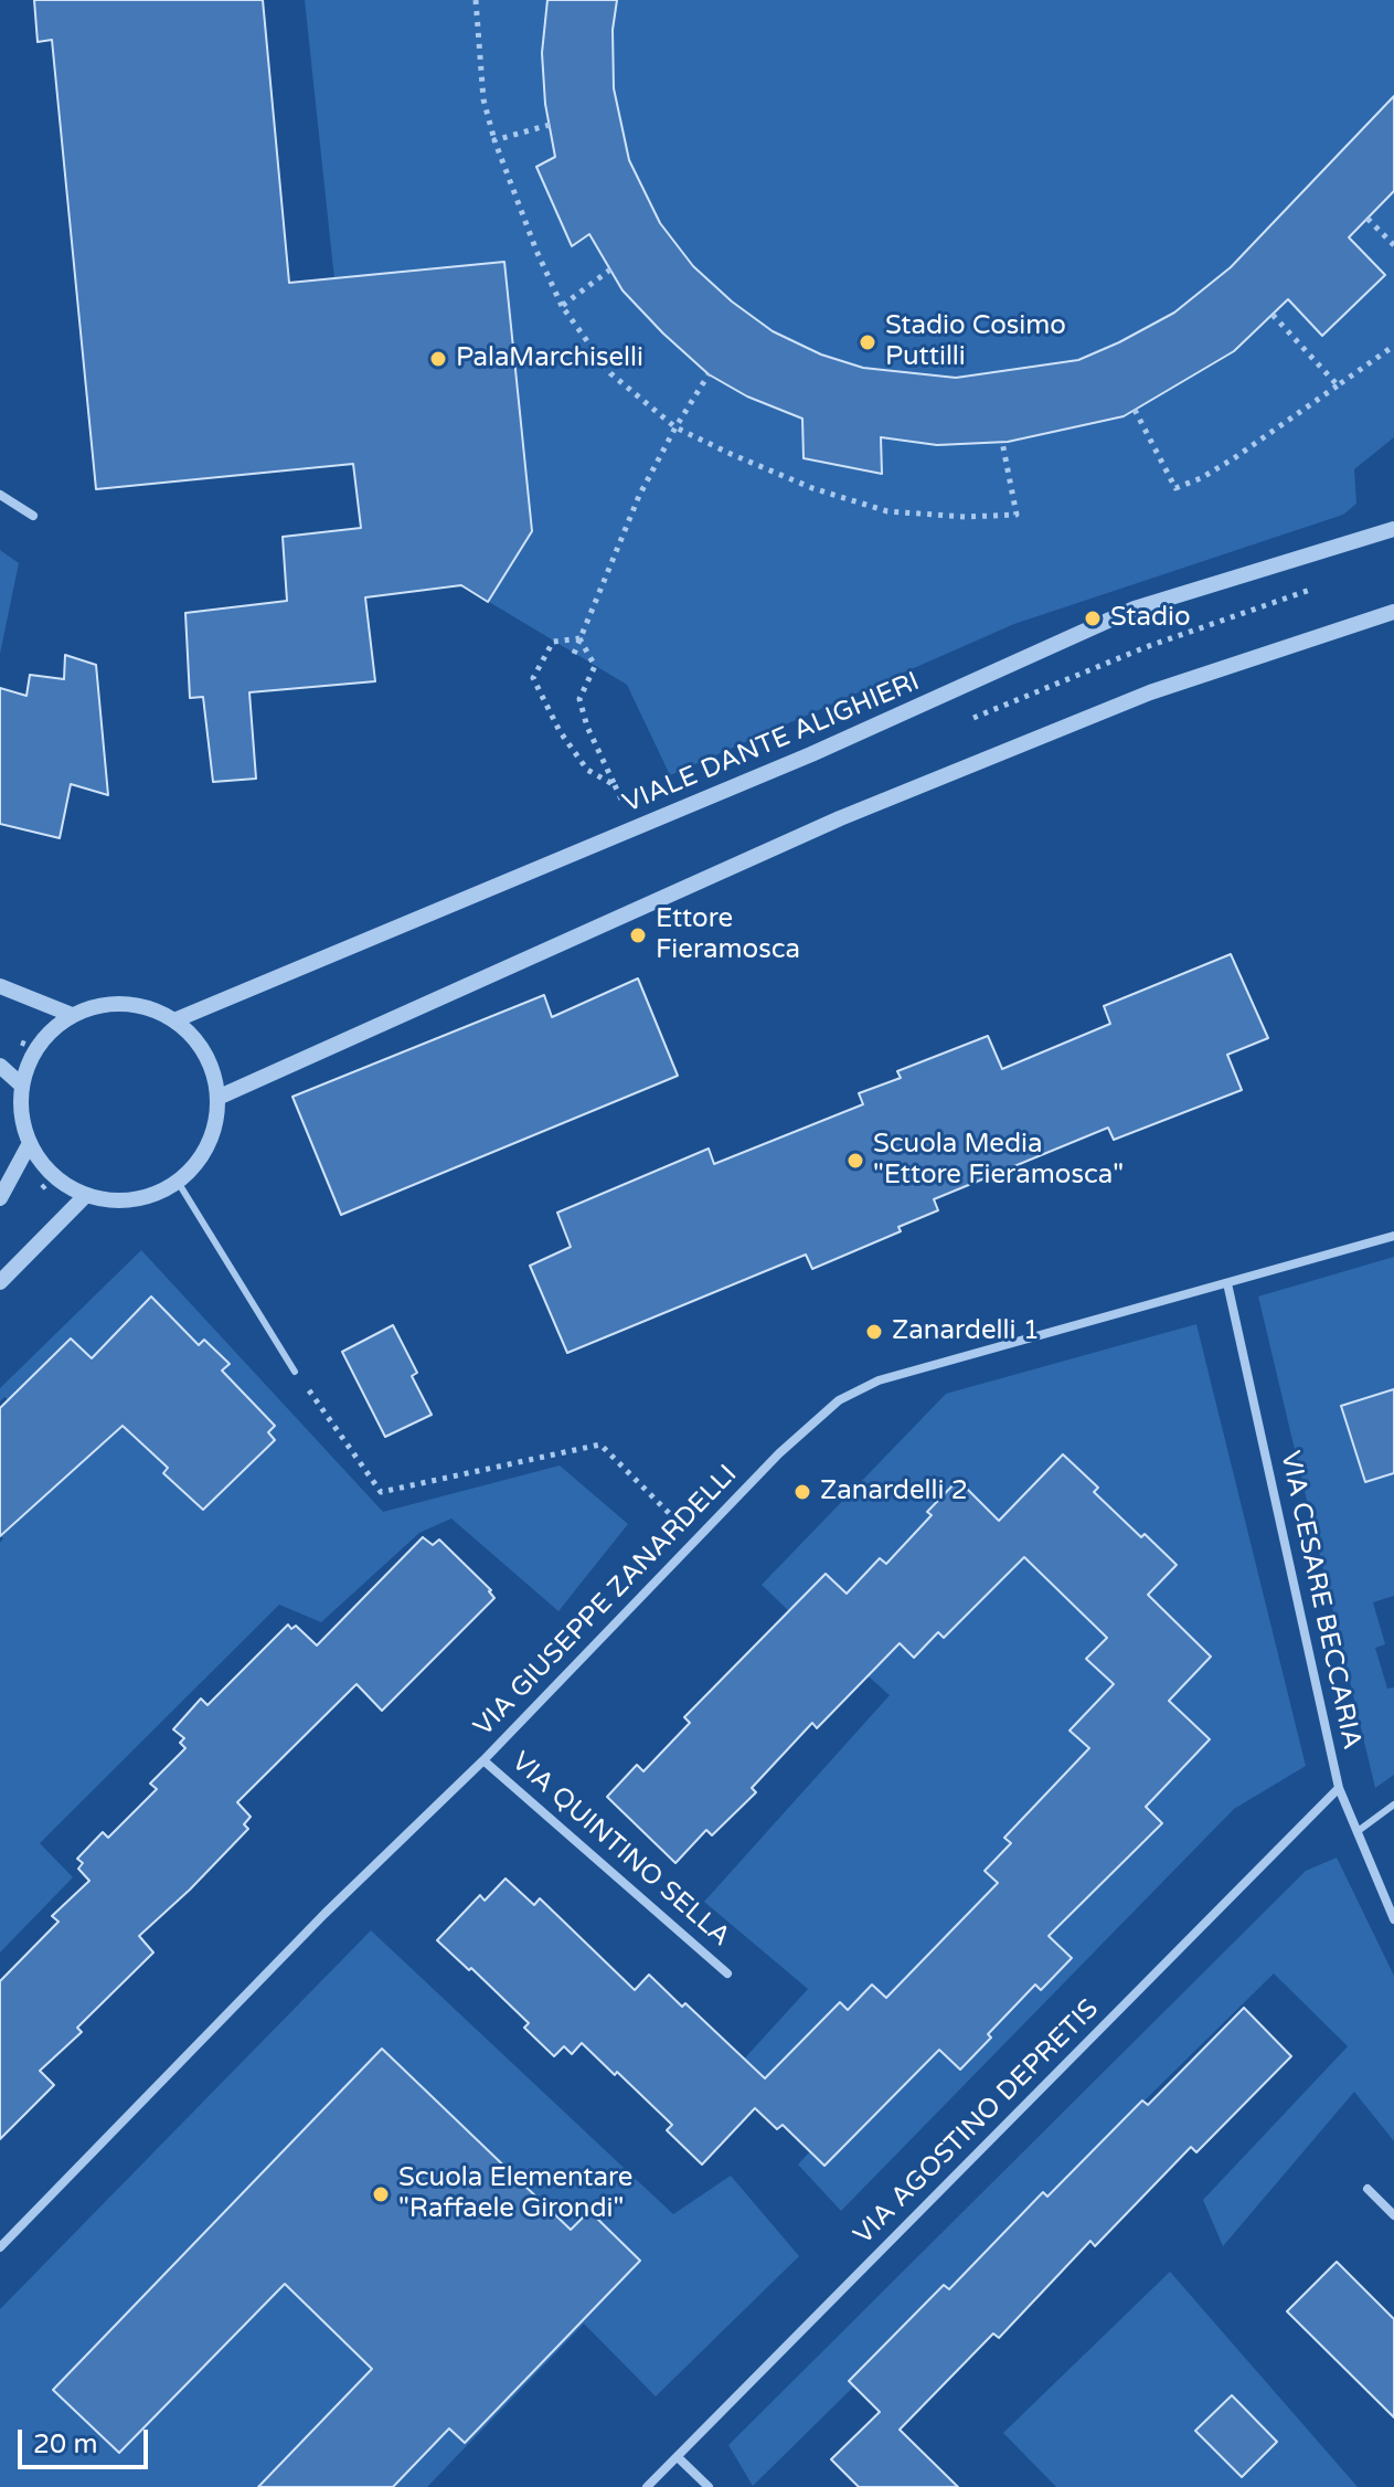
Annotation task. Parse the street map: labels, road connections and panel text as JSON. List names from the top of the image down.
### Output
{
  "streets": {
    "street": [
      "VIALE DANTE ALIGHIERI",
      "VIA CESARE BECCARIA",
      "VIA GIUSEPPE ZANARDELLI",
      "VIA QUINTINO SELLA",
      "VIA AGOSTINO DEPRETIS"
    ]
  },
  "crossings": [
    ["VIA CESARE BECCARIA", "VIA GIUSEPPE ZANARDELLI"],
    ["VIA CESARE BECCARIA", "VIA AGOSTINO DEPRETIS"],
    ["VIA GIUSEPPE ZANARDELLI", "VIA QUINTINO SELLA"]
  ],
  "places": [
    "Stadio Cosimo Puttilli",
    "PalaMarchiselli",
    "Stadio",
    "Ettore Fieramosca",
    "Scuola Media \"Ettore Fieramosca\"",
    "Zanardelli 1",
    "Zanardelli 2",
    "Scuola Elementare \"Raffaele Girondi\""
  ],
  "scale_bar": "20 m"
}
